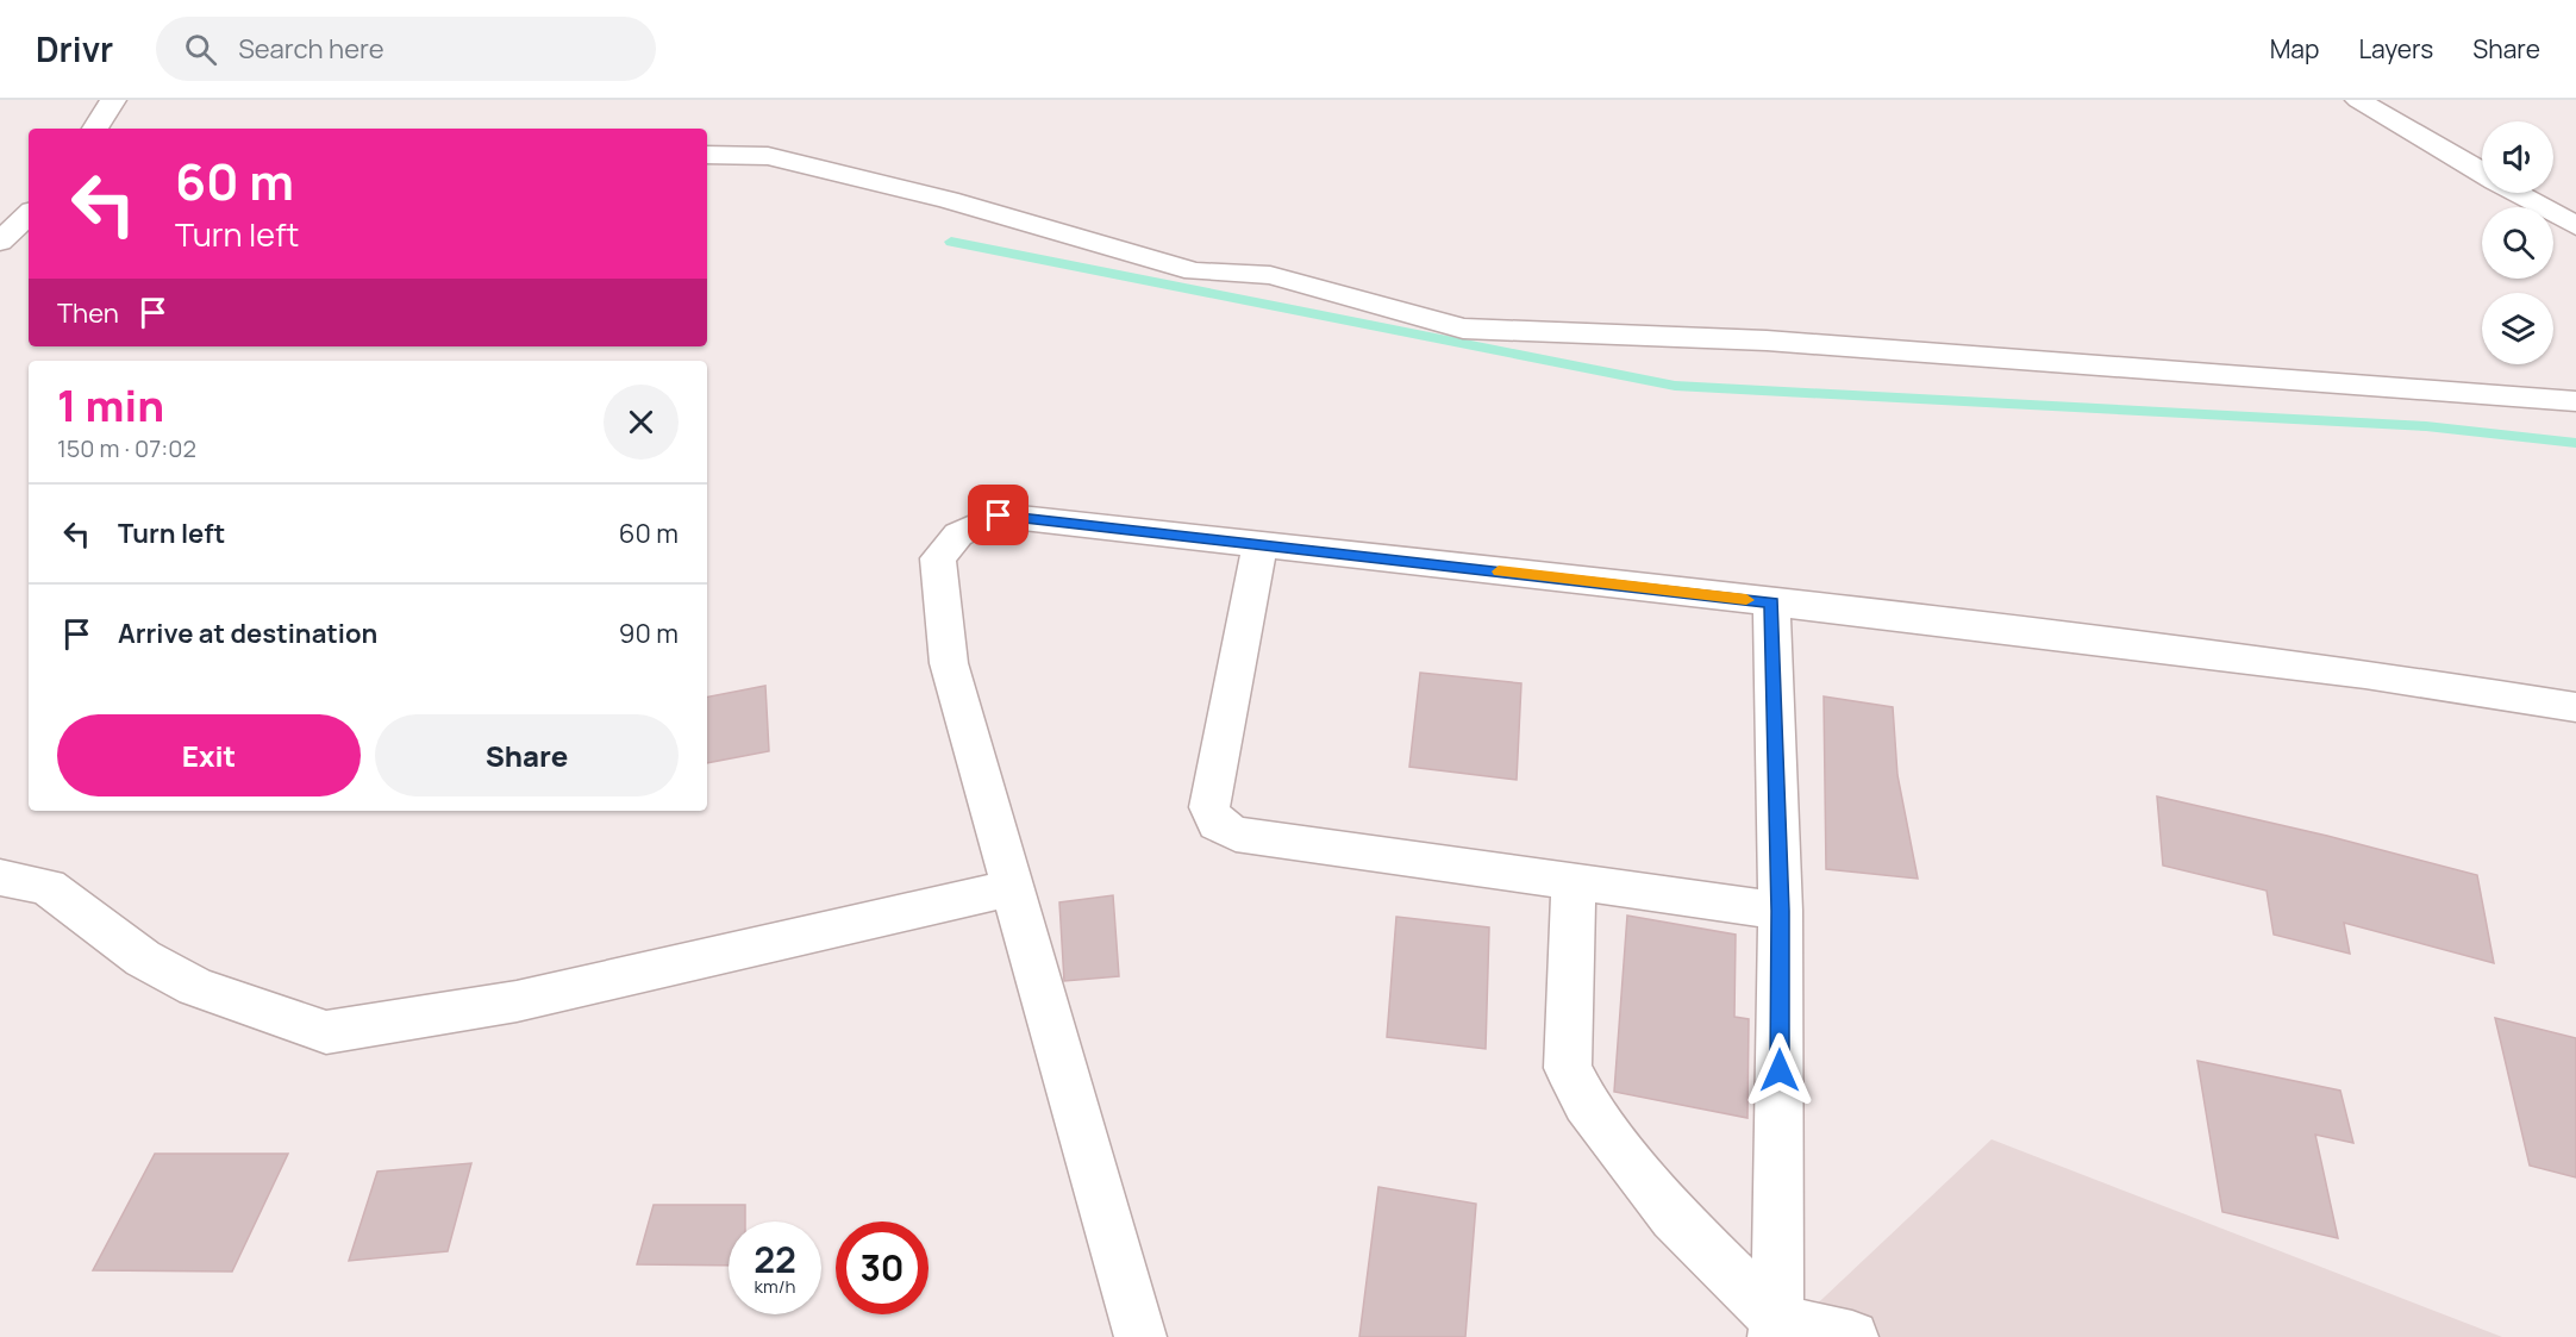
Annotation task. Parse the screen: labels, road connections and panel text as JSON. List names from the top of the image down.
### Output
{
  "page": {
    "header": "Drivr",
    "search": "Search here",
    "nav": ["Map", "Layers", "Share"],
    "turn": ["60 m", "Turn left"],
    "then": "Then",
    "heading": ["1 min", "150 m · 07:02"],
    "list": [
      {
        "name": "Turn left",
        "value": "60 m"
      },
      {
        "name": "Arrive at destination",
        "value": "90 m"
      }
    ],
    "buttons": ["Exit", "Share"],
    "speed": "22 km/h",
    "limit": "30"
  }
}
